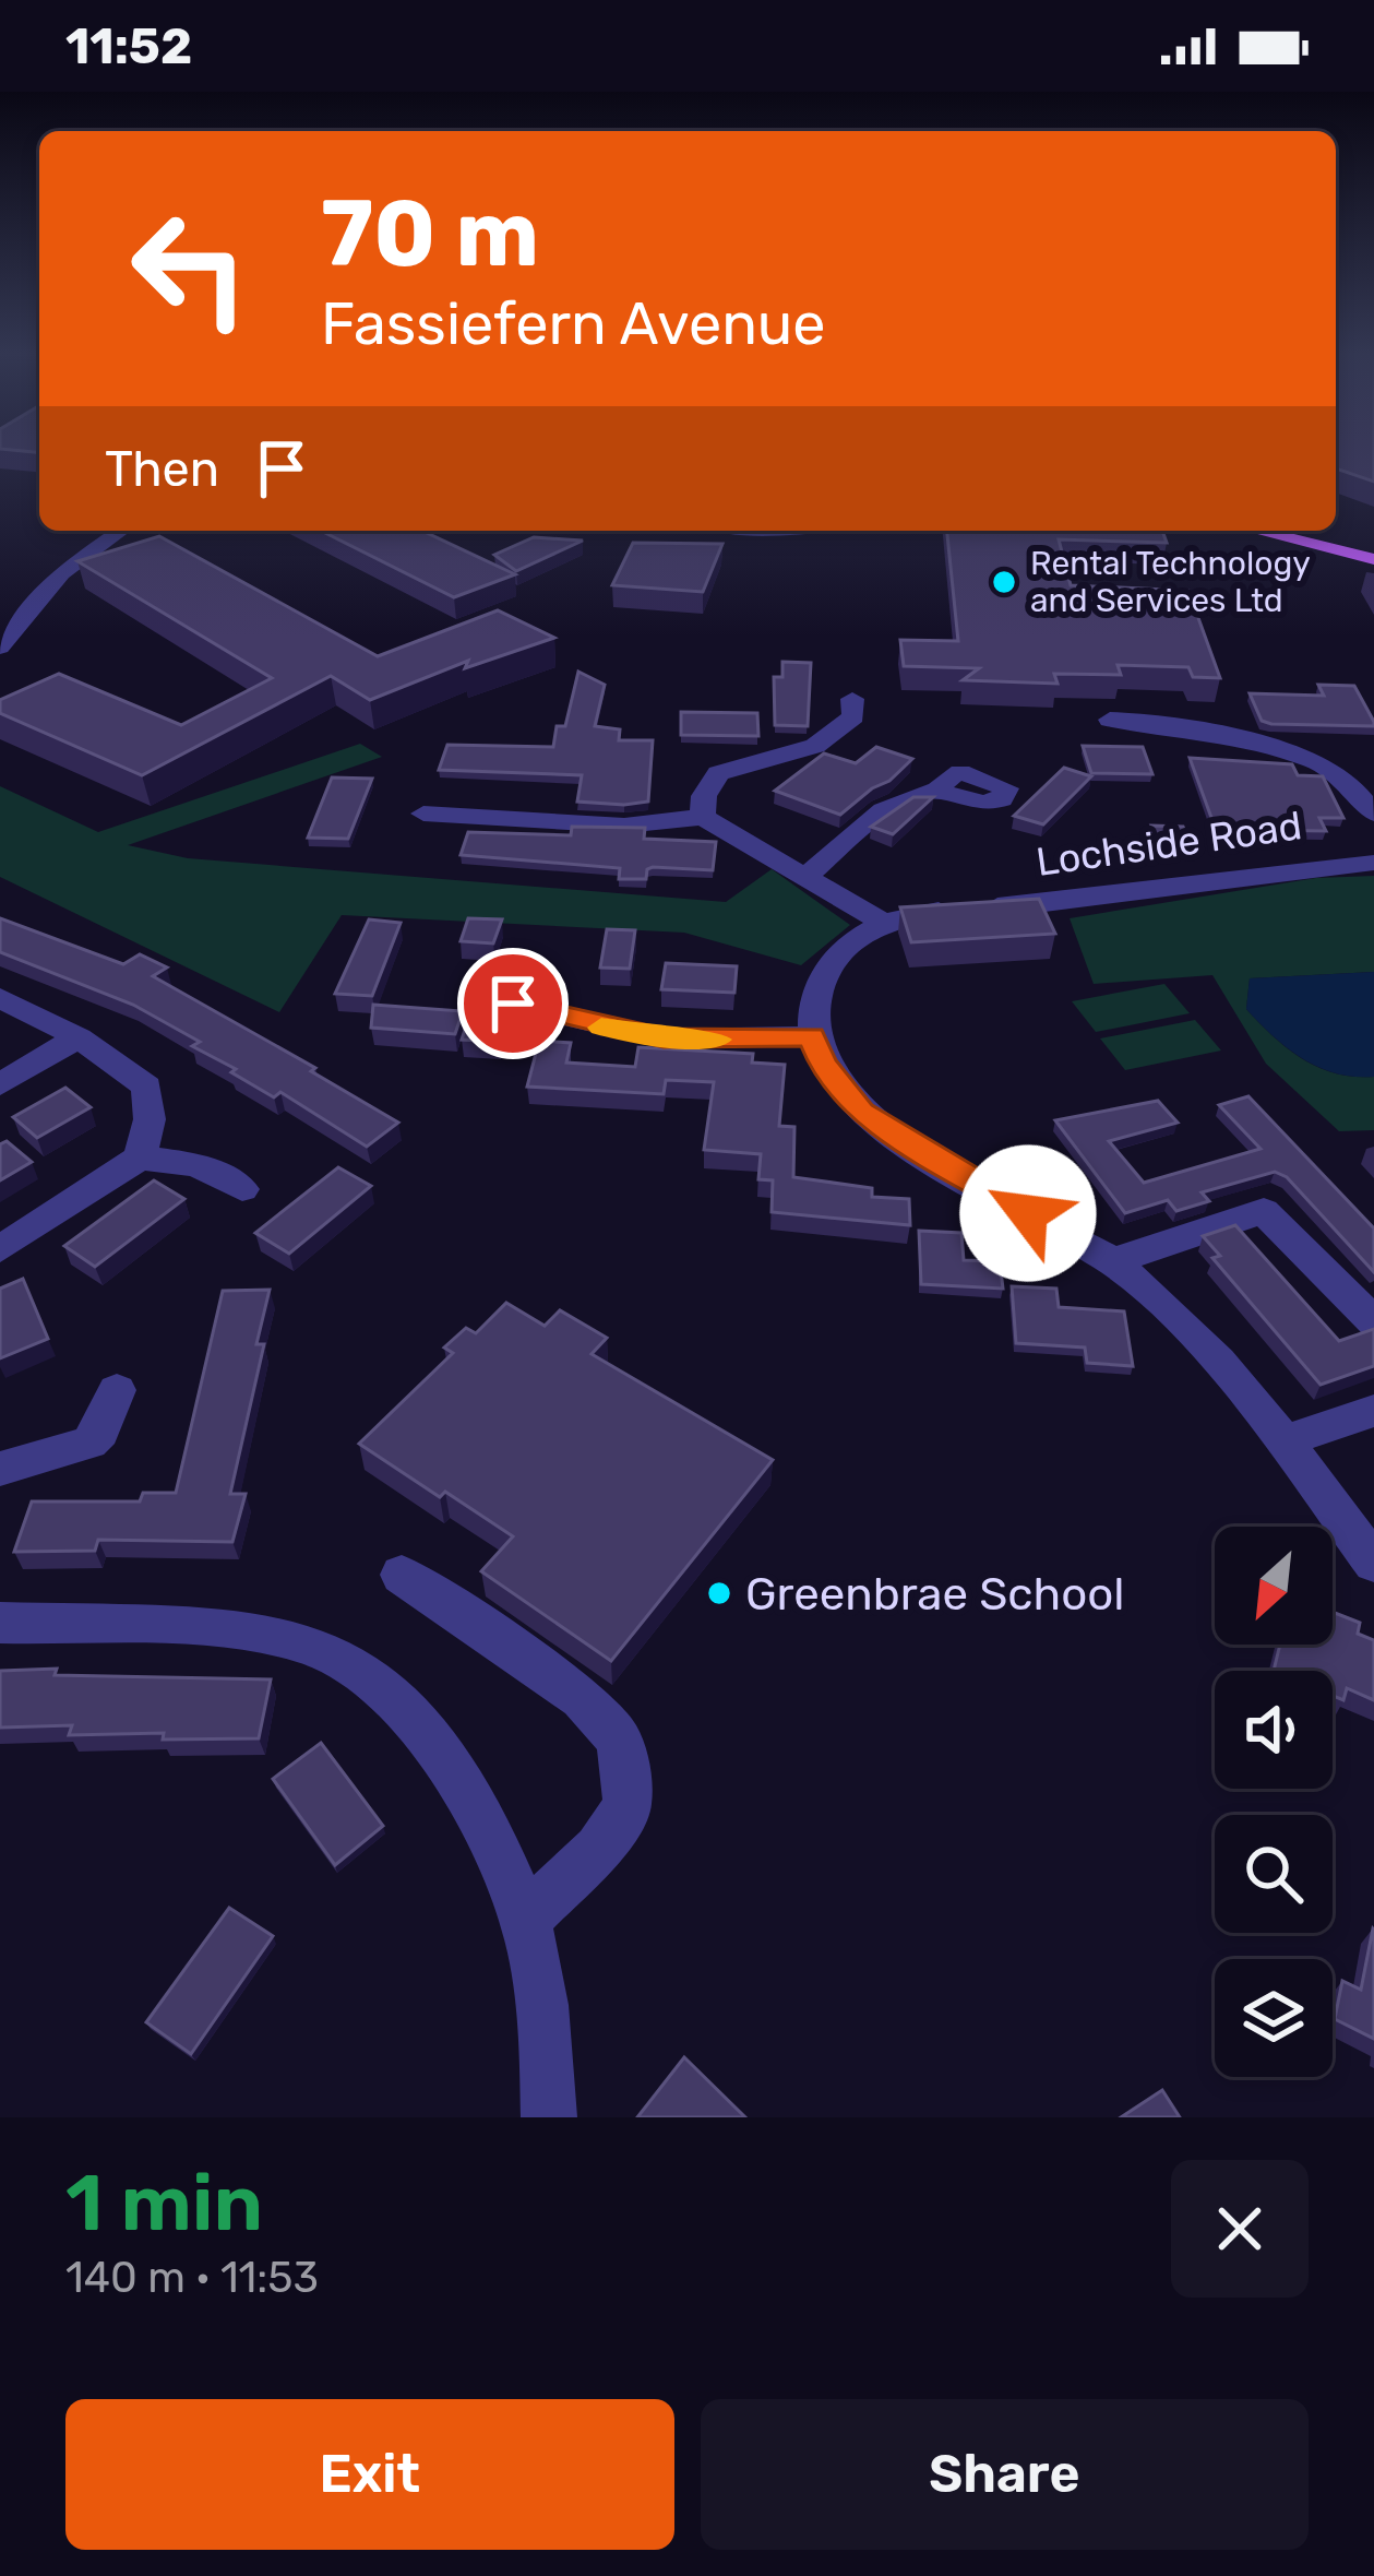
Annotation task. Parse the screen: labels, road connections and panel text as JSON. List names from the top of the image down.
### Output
{
  "streets": {
    "street": ["Lochside Road"]
  },
  "places": ["Rental Technology and Services Ltd", "Greenbrae School"],
  "north": "bottom left",
  "page": {
    "status": "11:52",
    "turn": ["70 m", "Fassiefern Avenue"],
    "then": "Then",
    "heading": ["1 min", "140 m · 11:53"],
    "buttons": ["Exit", "Share"]
  }
}
